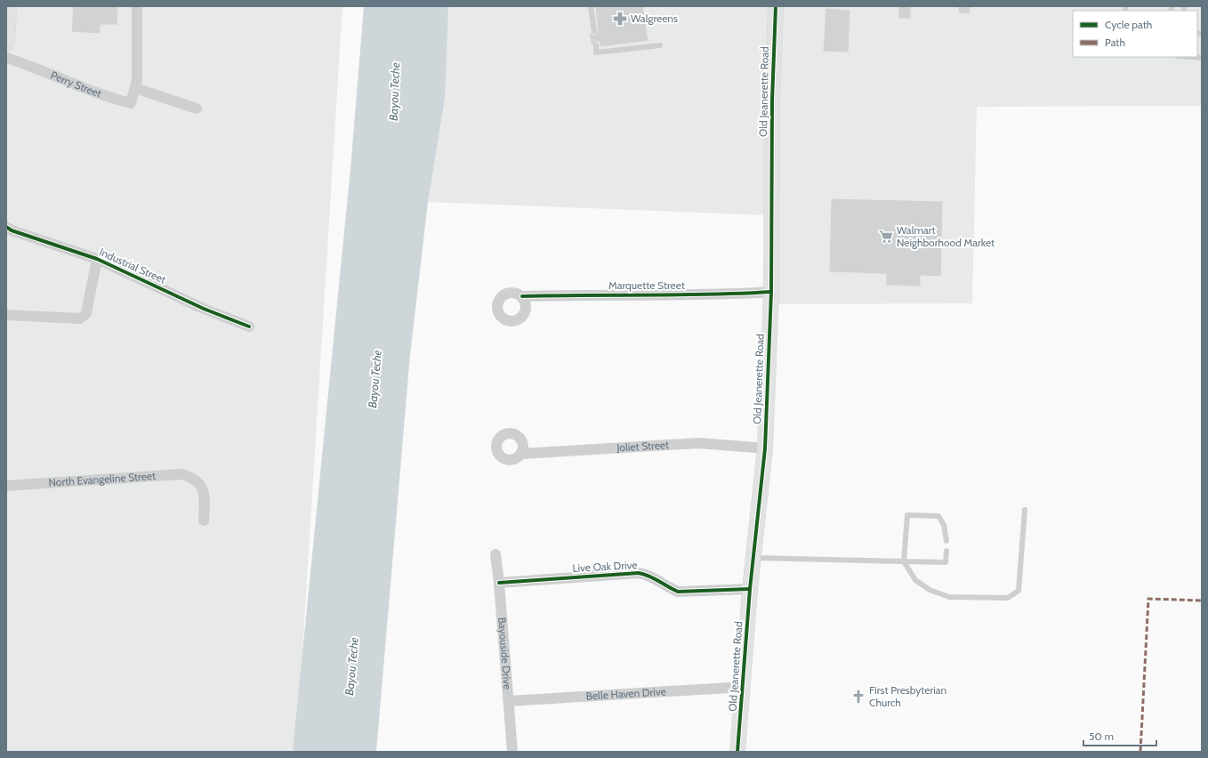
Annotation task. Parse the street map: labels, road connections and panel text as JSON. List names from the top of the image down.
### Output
{
  "streets": {
    "main road": ["Old Jeanerette Road"],
    "street": [
      "Perry Street",
      "Industrial Street",
      "Marquette Street",
      "Joliet Street",
      "North Evangeline Street",
      "Live Oak Drive",
      "Bayouside Drive",
      "Belle Haven Drive"
    ]
  },
  "crossings": [
    ["Old Jeanerette Road", "Marquette Street"],
    ["Old Jeanerette Road", "Joliet Street"],
    ["Old Jeanerette Road", "Live Oak Drive"],
    ["Old Jeanerette Road", "Belle Haven Drive"],
    ["Live Oak Drive", "Bayouside Drive"],
    ["Bayouside Drive", "Belle Haven Drive"]
  ],
  "water": ["Bayou Teche"],
  "places": {
    "pharmacy": ["Walgreens"],
    "supermarket": ["Walmart Neighborhood Market"],
    "church": ["First Presbyterian Church"]
  },
  "legend": ["Cycle path", "Path"],
  "scale_bar": "50 m"
}
